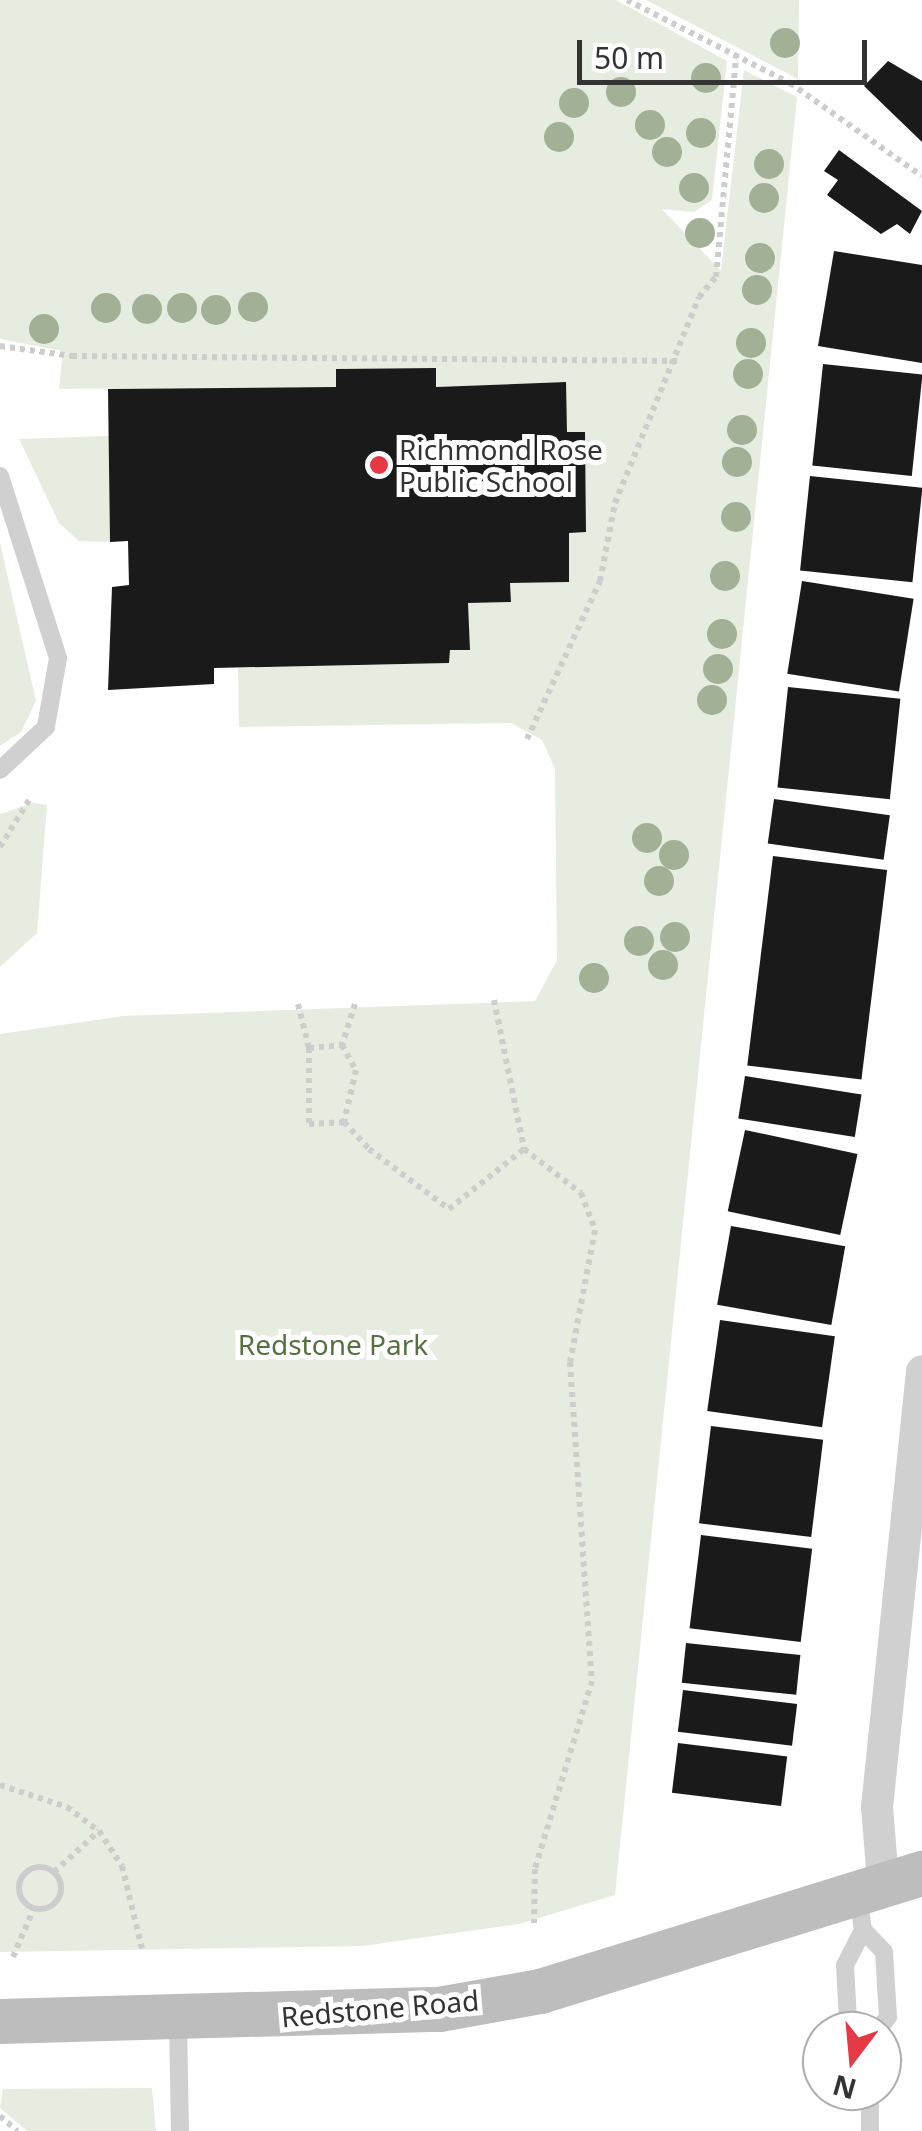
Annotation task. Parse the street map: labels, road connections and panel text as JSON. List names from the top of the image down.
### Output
{
  "streets": {
    "street": ["Redstone Road"]
  },
  "parks": ["Redstone Park"],
  "places": ["Richmond Rose Public School"],
  "scale_bar": "50 m",
  "north": "bottom"
}
